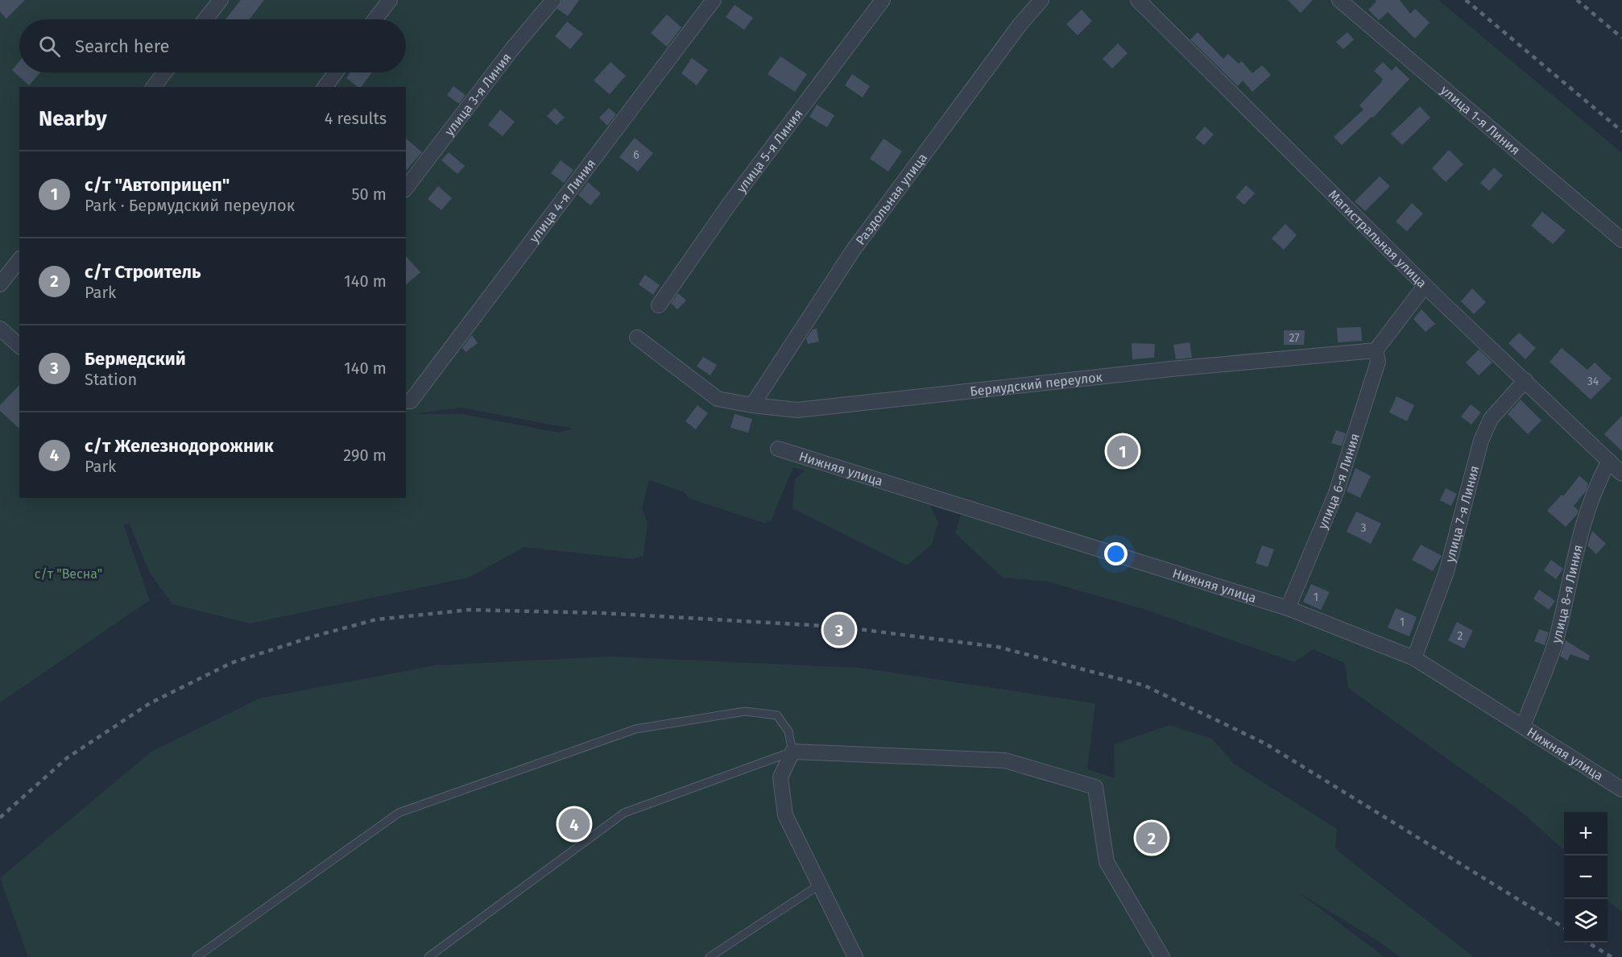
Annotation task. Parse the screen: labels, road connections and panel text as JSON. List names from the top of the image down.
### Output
{
  "streets": {
    "street": [
      "улица 3-я Линия",
      "улица 1-я Линия",
      "улица 5-я Линия",
      "Раздольная улица",
      "улица 4-я Линия",
      "Магистральная улица",
      "Бермудский переулок",
      "Нижняя улица",
      "улица 6-я Линия",
      "улица 7-я Линия",
      "улица 8-я Линия"
    ]
  },
  "crossings": [
    ["Раздольная улица", "Бермудский переулок"],
    ["Магистральная улица", "улица 7-я Линия"],
    ["Магистральная улица", "улица 8-я Линия"],
    ["Бермудский переулок", "улица 6-я Линия"],
    ["Нижняя улица", "улица 6-я Линия"],
    ["Нижняя улица", "улица 7-я Линия"],
    ["Нижняя улица", "улица 8-я Линия"]
  ],
  "parks": ["с/т \"Весна\""],
  "house_numbers": [
    "6",
    "27",
    "34",
    "3",
    "1",
    "1",
    "2"
  ],
  "page": {
    "search": "Search here",
    "heading": ["Nearby", "4 results"],
    "list": [
      {
        "mark": "1",
        "name": "с/т \"Автоприцеп\"",
        "note": "Park · Бермудский переулок",
        "value": "50 m"
      },
      {
        "mark": "2",
        "name": "с/т Строитель",
        "note": "Park",
        "value": "140 m"
      },
      {
        "mark": "3",
        "name": "Бермедский",
        "note": "Station",
        "value": "140 m"
      },
      {
        "mark": "4",
        "name": "с/т Железнодорожник",
        "note": "Park",
        "value": "290 m"
      }
    ],
    "pins": [
      "1",
      "3",
      "4",
      "2"
    ],
    "map_buttons": ["+", "−"]
  }
}
